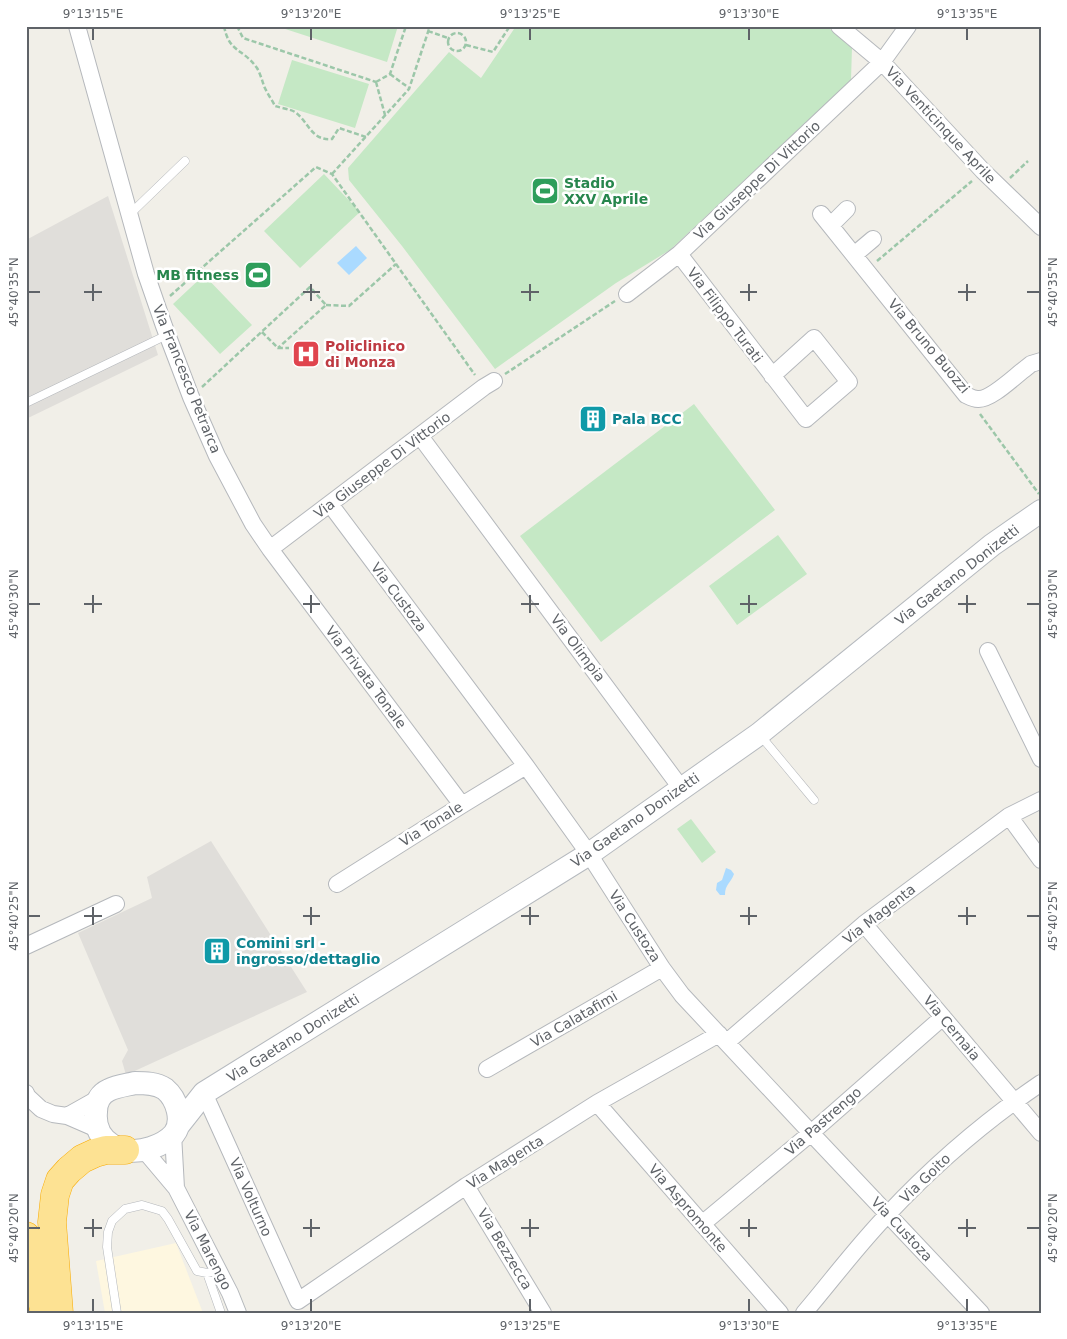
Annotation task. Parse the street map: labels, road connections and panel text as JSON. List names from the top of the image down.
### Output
{
  "streets": {
    "street": [
      "Via Venticinque Aprile",
      "Via Giuseppe Di Vittorio",
      "Via Filippo Turati",
      "Via Bruno Buozzi",
      "Via Francesco Petrarca",
      "Via Gaetano Donizetti",
      "Via Custoza",
      "Via Olimpia",
      "Via Privata Tonale",
      "Via Tonale",
      "Via Magenta",
      "Via Calatafimi",
      "Via Cernaia",
      "Via Pastrengo",
      "Via Goito",
      "Via Volturno",
      "Via Aspromonte",
      "Via Bezzecca",
      "Via Marengo"
    ]
  },
  "crossings": [
    ["Via Venticinque Aprile", "Via Giuseppe Di Vittorio"],
    ["Via Giuseppe Di Vittorio", "Via Filippo Turati"],
    ["Via Giuseppe Di Vittorio", "Via Francesco Petrarca"],
    ["Via Giuseppe Di Vittorio", "Via Custoza"],
    ["Via Giuseppe Di Vittorio", "Via Olimpia"],
    ["Via Giuseppe Di Vittorio", "Via Privata Tonale"],
    ["Via Francesco Petrarca", "Via Privata Tonale"],
    ["Via Gaetano Donizetti", "Via Custoza"],
    ["Via Gaetano Donizetti", "Via Olimpia"],
    ["Via Gaetano Donizetti", "Via Volturno"],
    ["Via Gaetano Donizetti", "Via Marengo"],
    ["Via Custoza", "Via Tonale"],
    ["Via Custoza", "Via Magenta"],
    ["Via Custoza", "Via Calatafimi"],
    ["Via Custoza", "Via Pastrengo"],
    ["Via Custoza", "Via Goito"],
    ["Via Privata Tonale", "Via Tonale"],
    ["Via Magenta", "Via Cernaia"],
    ["Via Magenta", "Via Volturno"],
    ["Via Magenta", "Via Aspromonte"],
    ["Via Magenta", "Via Bezzecca"],
    ["Via Cernaia", "Via Pastrengo"],
    ["Via Cernaia", "Via Goito"],
    ["Via Pastrengo", "Via Aspromonte"]
  ],
  "places": {
    "sports": ["Stadio XXV Aprile", "MB fitness"],
    "hospital": ["Policlinico di Monza"],
    "building": ["Pala BCC", "Comini srl - ingrosso/dettaglio"]
  },
  "coordinates": [
    "9°13'15\"E",
    "9°13'20\"E",
    "9°13'25\"E",
    "9°13'30\"E",
    "9°13'35\"E",
    "45°40'35\"N",
    "45°40'30\"N",
    "45°40'25\"N",
    "45°40'20\"N"
  ]
}
